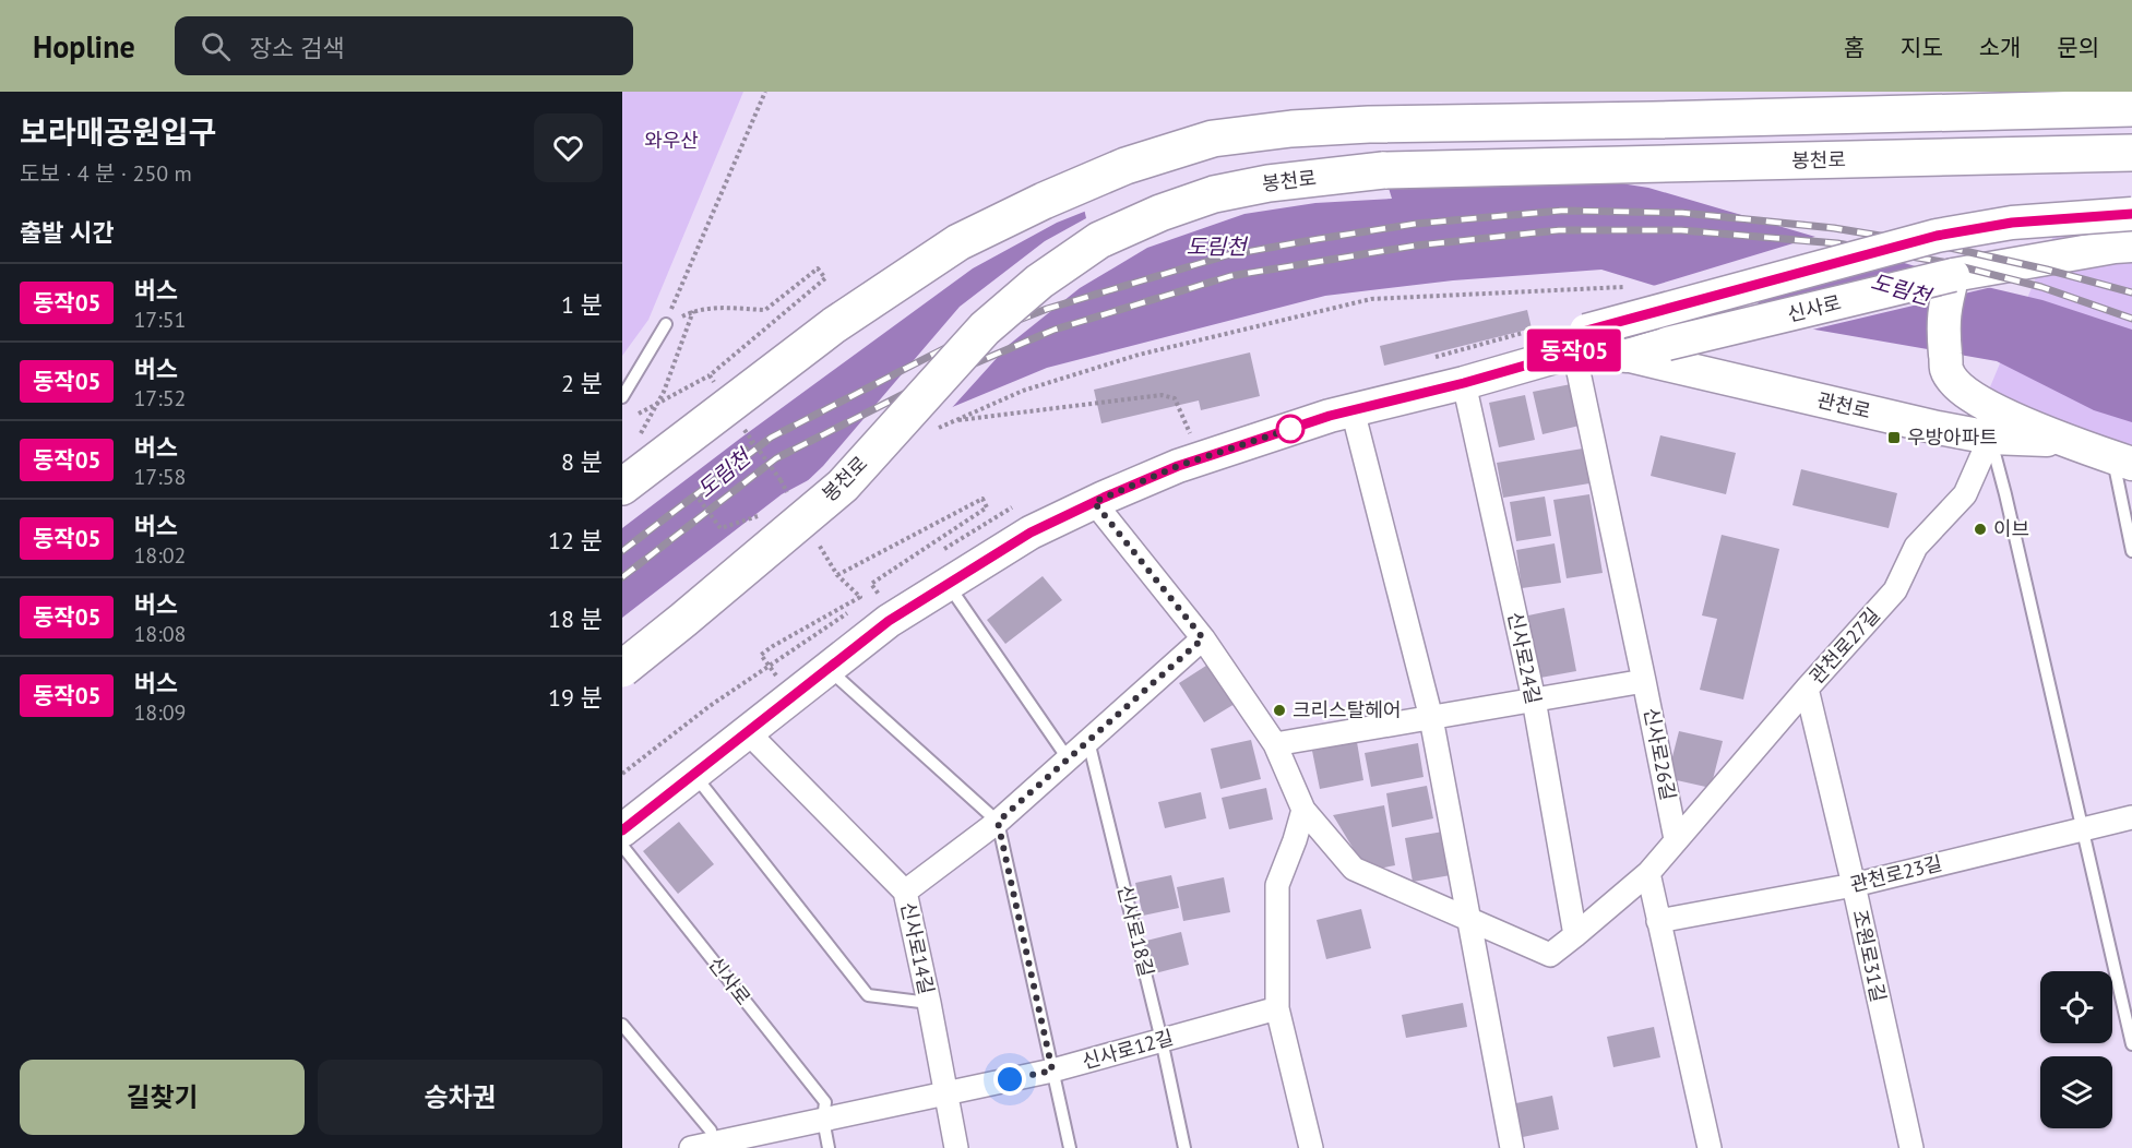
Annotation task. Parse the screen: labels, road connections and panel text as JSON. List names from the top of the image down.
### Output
{
  "streets": {
    "main road": ["봉천로", "신사로", "관천로"],
    "street": [
      "관천로27길",
      "신사로24길",
      "신사로26길",
      "관천로23길",
      "신사로14길",
      "조원로31길",
      "신사로12길"
    ],
    "lane": ["신사로18길"]
  },
  "crossings": [
    ["신사로", "관천로"],
    ["신사로", "신사로24길"],
    ["신사로", "신사로26길"],
    ["신사로", "신사로14길"],
    ["신사로", "신사로12길"],
    ["관천로", "관천로27길"],
    ["관천로27길", "신사로26길"],
    ["관천로27길", "조원로31길"],
    ["관천로23길", "조원로31길"],
    ["신사로18길", "신사로12길"],
    ["신사로14길", "신사로12길"]
  ],
  "water": ["도림천"],
  "parks": ["와우산"],
  "places": {
    "transit": ["우방아파트"],
    "other": ["이브", "크리스탈헤어"]
  },
  "lines": ["bus line 동작05"],
  "page": {
    "header": "Hopline",
    "search": "장소 검색",
    "nav": [
      "홈",
      "지도",
      "소개",
      "문의"
    ],
    "heading": [
      ["보라매공원입구", "도보 · 4 분 · 250 m"],
      "출발 시간"
    ],
    "on_map": "동작05",
    "list": [
      {
        "mark": "동작05",
        "name": "버스",
        "note": "17:51",
        "value": "1 분"
      },
      {
        "mark": "동작05",
        "name": "버스",
        "note": "17:52",
        "value": "2 분"
      },
      {
        "mark": "동작05",
        "name": "버스",
        "note": "17:58",
        "value": "8 분"
      },
      {
        "mark": "동작05",
        "name": "버스",
        "note": "18:02",
        "value": "12 분"
      },
      {
        "mark": "동작05",
        "name": "버스",
        "note": "18:08",
        "value": "18 분"
      },
      {
        "mark": "동작05",
        "name": "버스",
        "note": "18:09",
        "value": "19 분"
      }
    ],
    "buttons": ["길찾기", "승차권"]
  }
}
